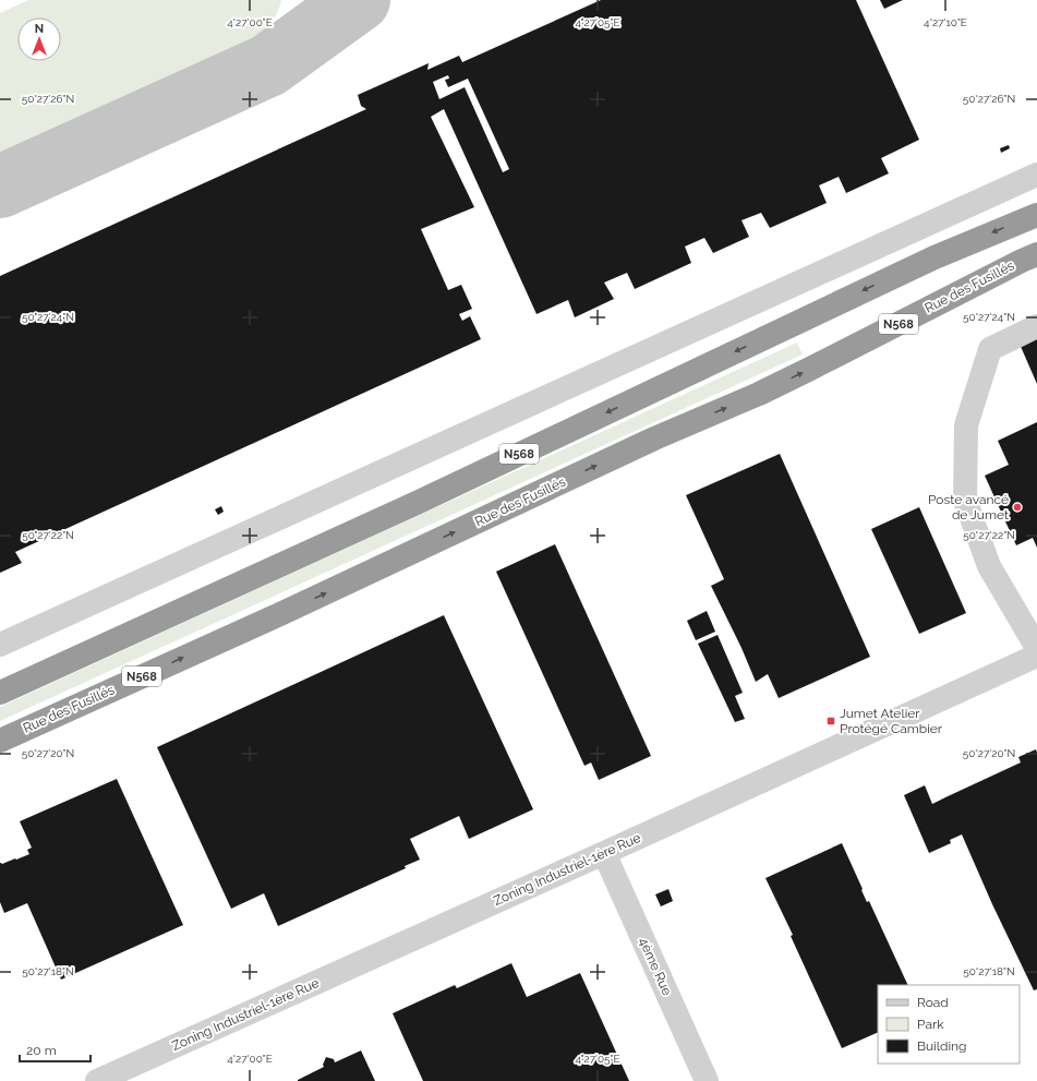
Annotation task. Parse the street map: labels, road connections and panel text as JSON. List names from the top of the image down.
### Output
{
  "streets": {
    "highway": ["Rue des Fusillés", "N568"],
    "street": ["Zoning Industriel-1ère Rue", "4ème Rue"]
  },
  "crossings": [
    ["Zoning Industriel-1ère Rue", "4ème Rue"]
  ],
  "places": {
    "other": ["Poste avancé de Jumet"],
    "transit": ["Jumet Atelier Protégé Cambier"]
  },
  "legend": ["Road", "Park", "Building"],
  "scale_bar": "20 m",
  "north": "top",
  "coordinates": [
    "4°27'00\"E",
    "4°27'05\"E",
    "4°27'10\"E",
    "50°27'26\"N",
    "50°27'24\"N",
    "50°27'22\"N",
    "50°27'20\"N",
    "50°27'18\"N"
  ]
}
